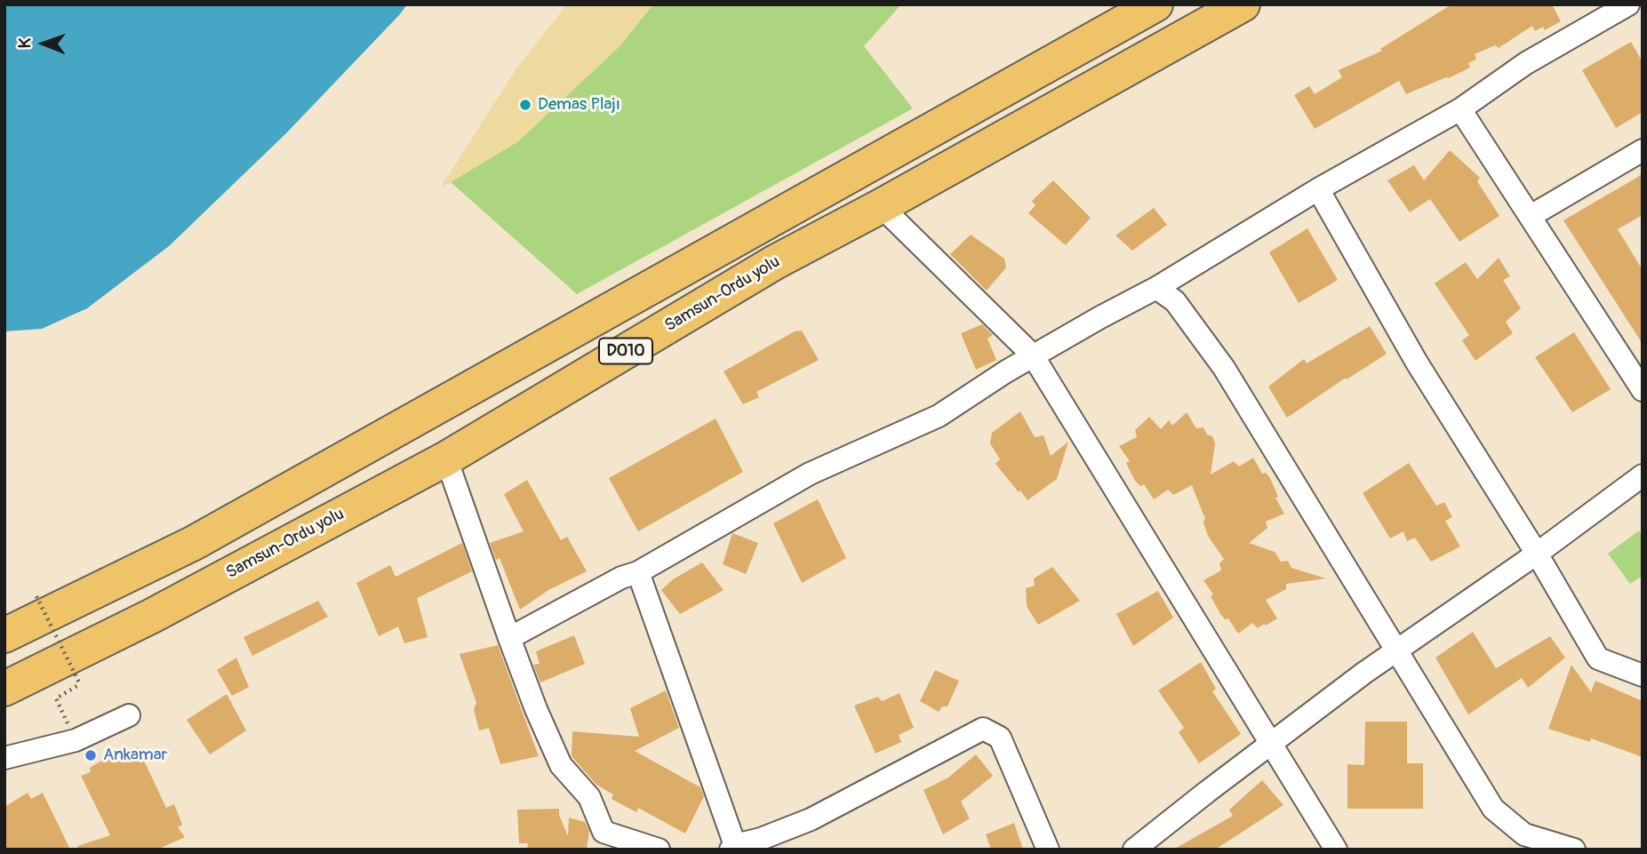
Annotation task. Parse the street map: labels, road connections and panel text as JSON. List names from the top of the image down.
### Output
{
  "streets": {
    "highway": ["Samsun-Ordu yolu", "D010"]
  },
  "places": ["Demas Plajı", "Ankamar"],
  "north": "left"
}
